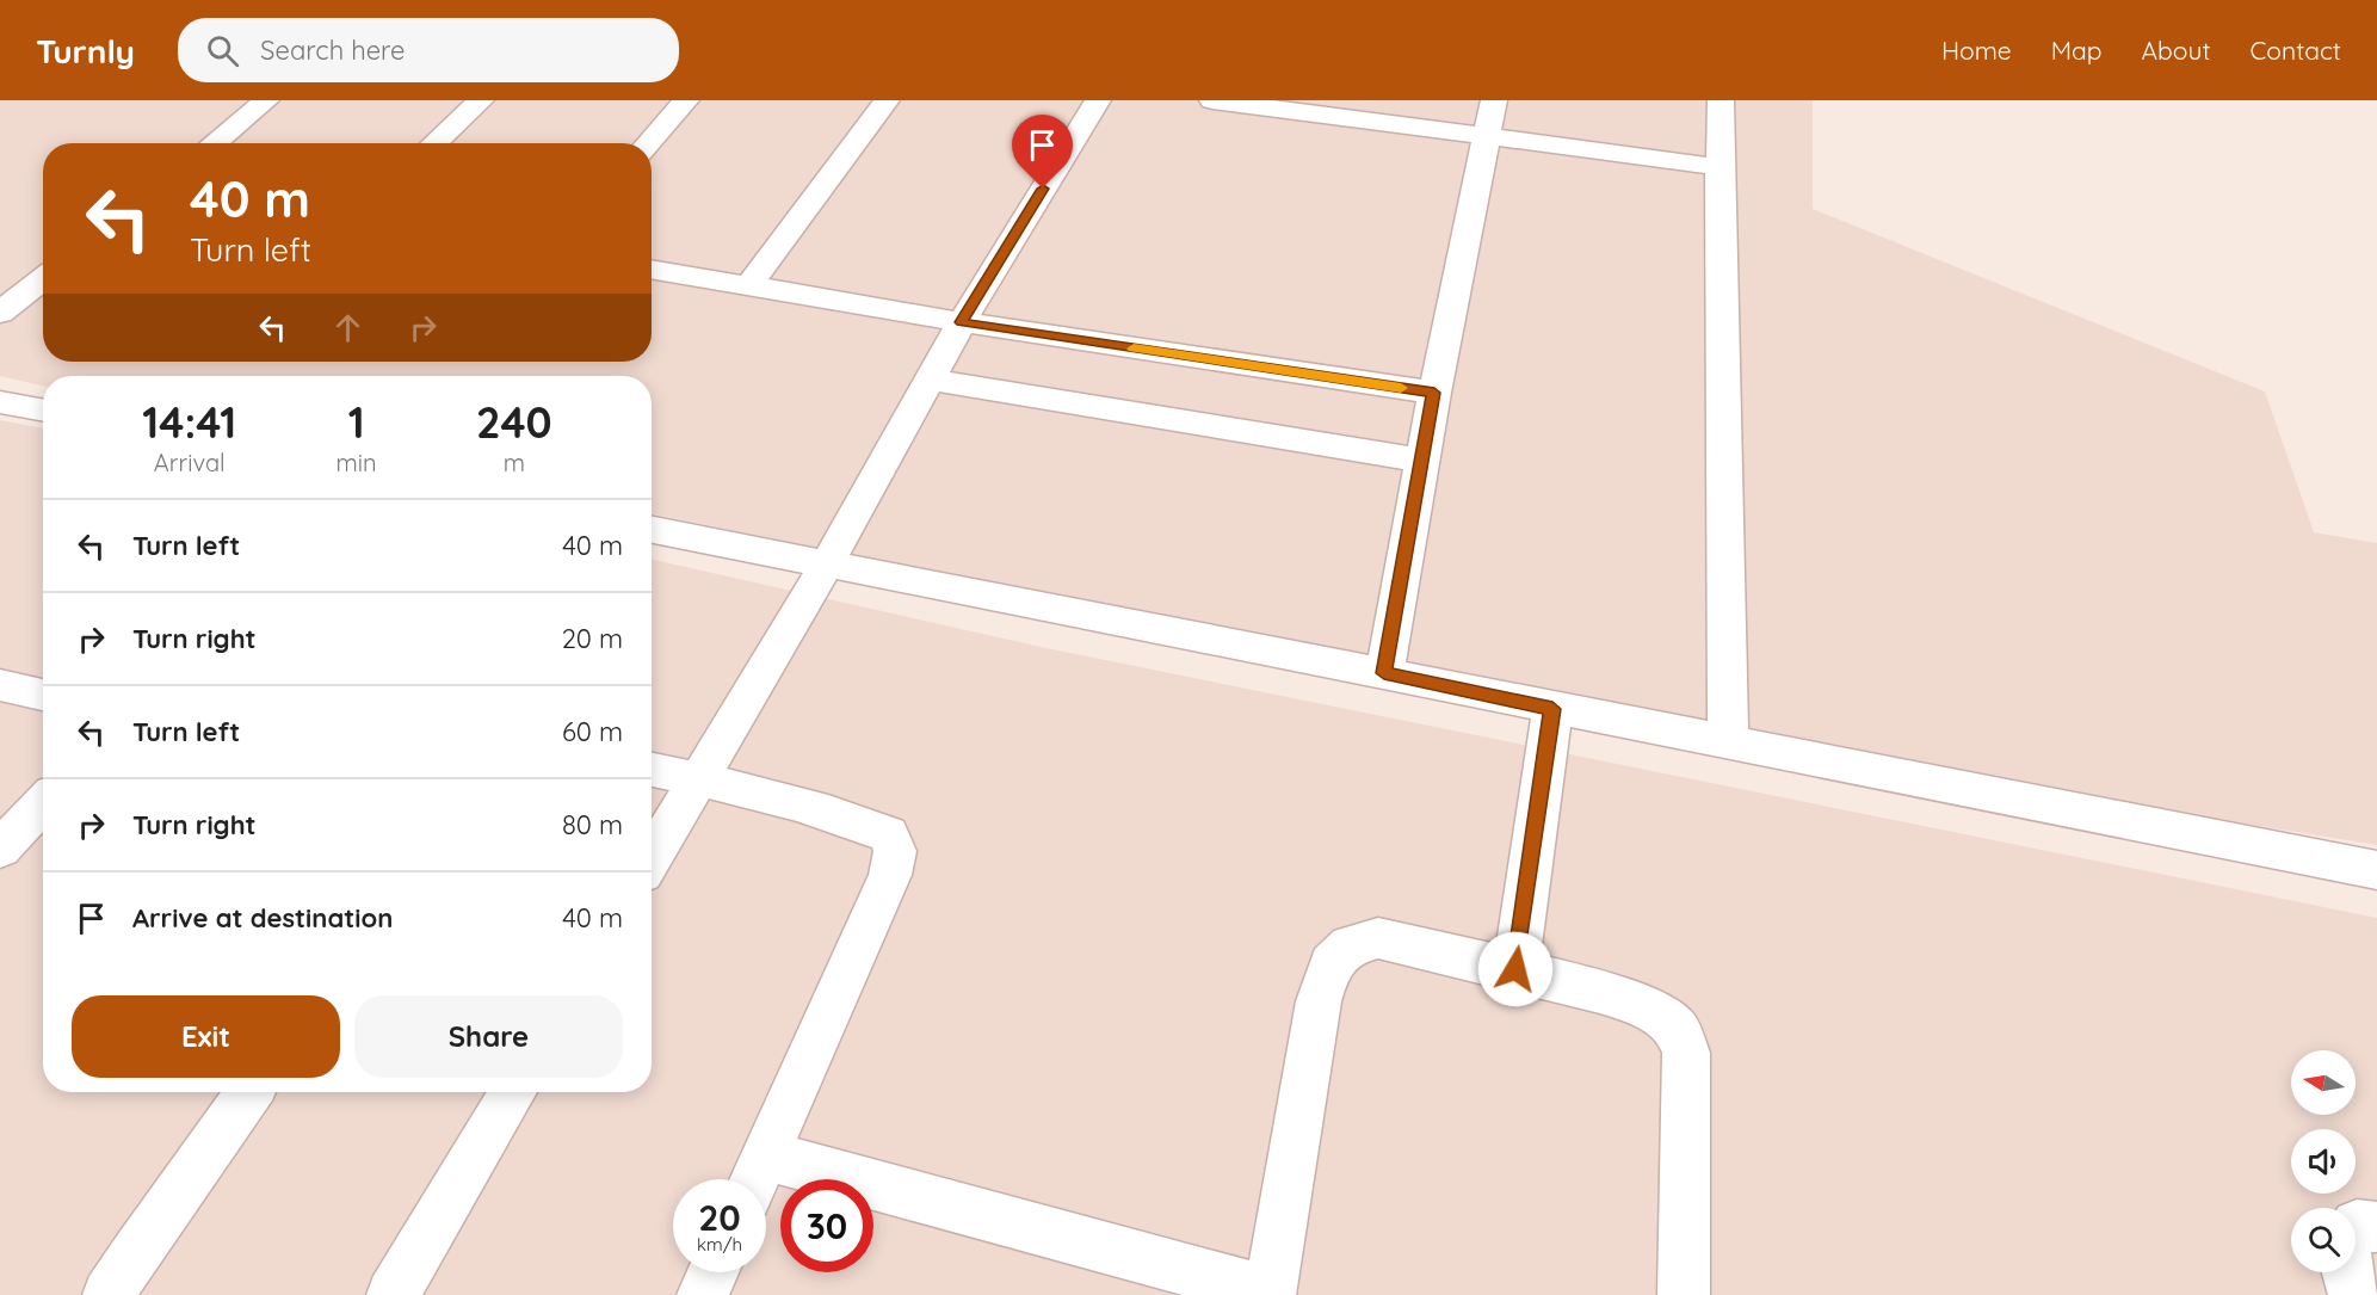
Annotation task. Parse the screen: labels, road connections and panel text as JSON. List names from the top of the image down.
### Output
{
  "north": "left",
  "page": {
    "header": "Turnly",
    "search": "Search here",
    "nav": [
      "Home",
      "Map",
      "About",
      "Contact"
    ],
    "turn": ["40 m", "Turn left"],
    "eta": [
      "14:41",
      "Arrival",
      "1",
      "min",
      "240",
      "m"
    ],
    "list": [
      {
        "name": "Turn left",
        "value": "40 m"
      },
      {
        "name": "Turn right",
        "value": "20 m"
      },
      {
        "name": "Turn left",
        "value": "60 m"
      },
      {
        "name": "Turn right",
        "value": "80 m"
      },
      {
        "name": "Arrive at destination",
        "value": "40 m"
      }
    ],
    "buttons": ["Exit", "Share"],
    "speed": "20 km/h",
    "limit": "30"
  }
}
